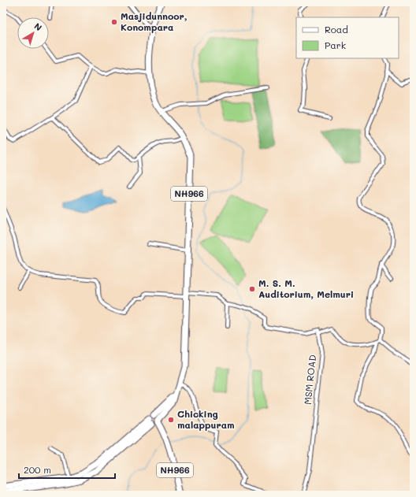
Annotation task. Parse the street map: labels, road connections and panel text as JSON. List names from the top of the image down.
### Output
{
  "streets": {
    "highway": ["NH966"],
    "street": ["MSM ROAD"]
  },
  "places": ["Masjidunnoor, Konompara", "M. S. M. Auditorium, Melmuri", "Chicking malappuram"],
  "legend": ["Road", "Park"],
  "scale_bar": "200 m",
  "north": "top right"
}
